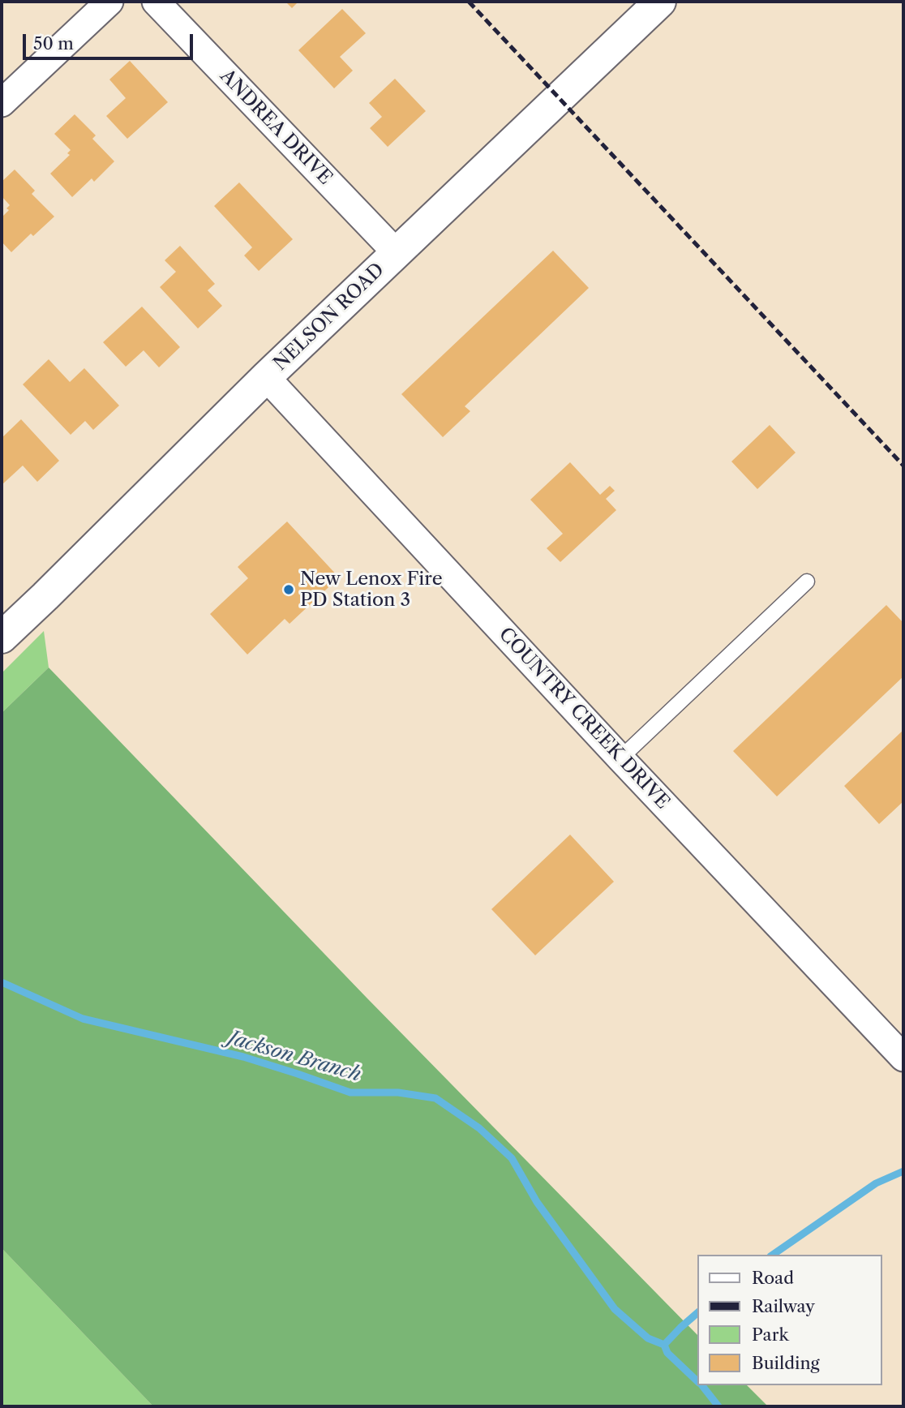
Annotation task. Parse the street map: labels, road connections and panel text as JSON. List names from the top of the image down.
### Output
{
  "streets": {
    "street": ["ANDREA DRIVE", "NELSON ROAD", "COUNTRY CREEK DRIVE"]
  },
  "crossings": [
    ["ANDREA DRIVE", "NELSON ROAD"],
    ["NELSON ROAD", "COUNTRY CREEK DRIVE"]
  ],
  "water": ["Jackson Branch"],
  "places": ["New Lenox Fire PD Station 3"],
  "legend": [
    "Road",
    "Railway",
    "Park",
    "Building"
  ],
  "scale_bar": "50 m"
}
